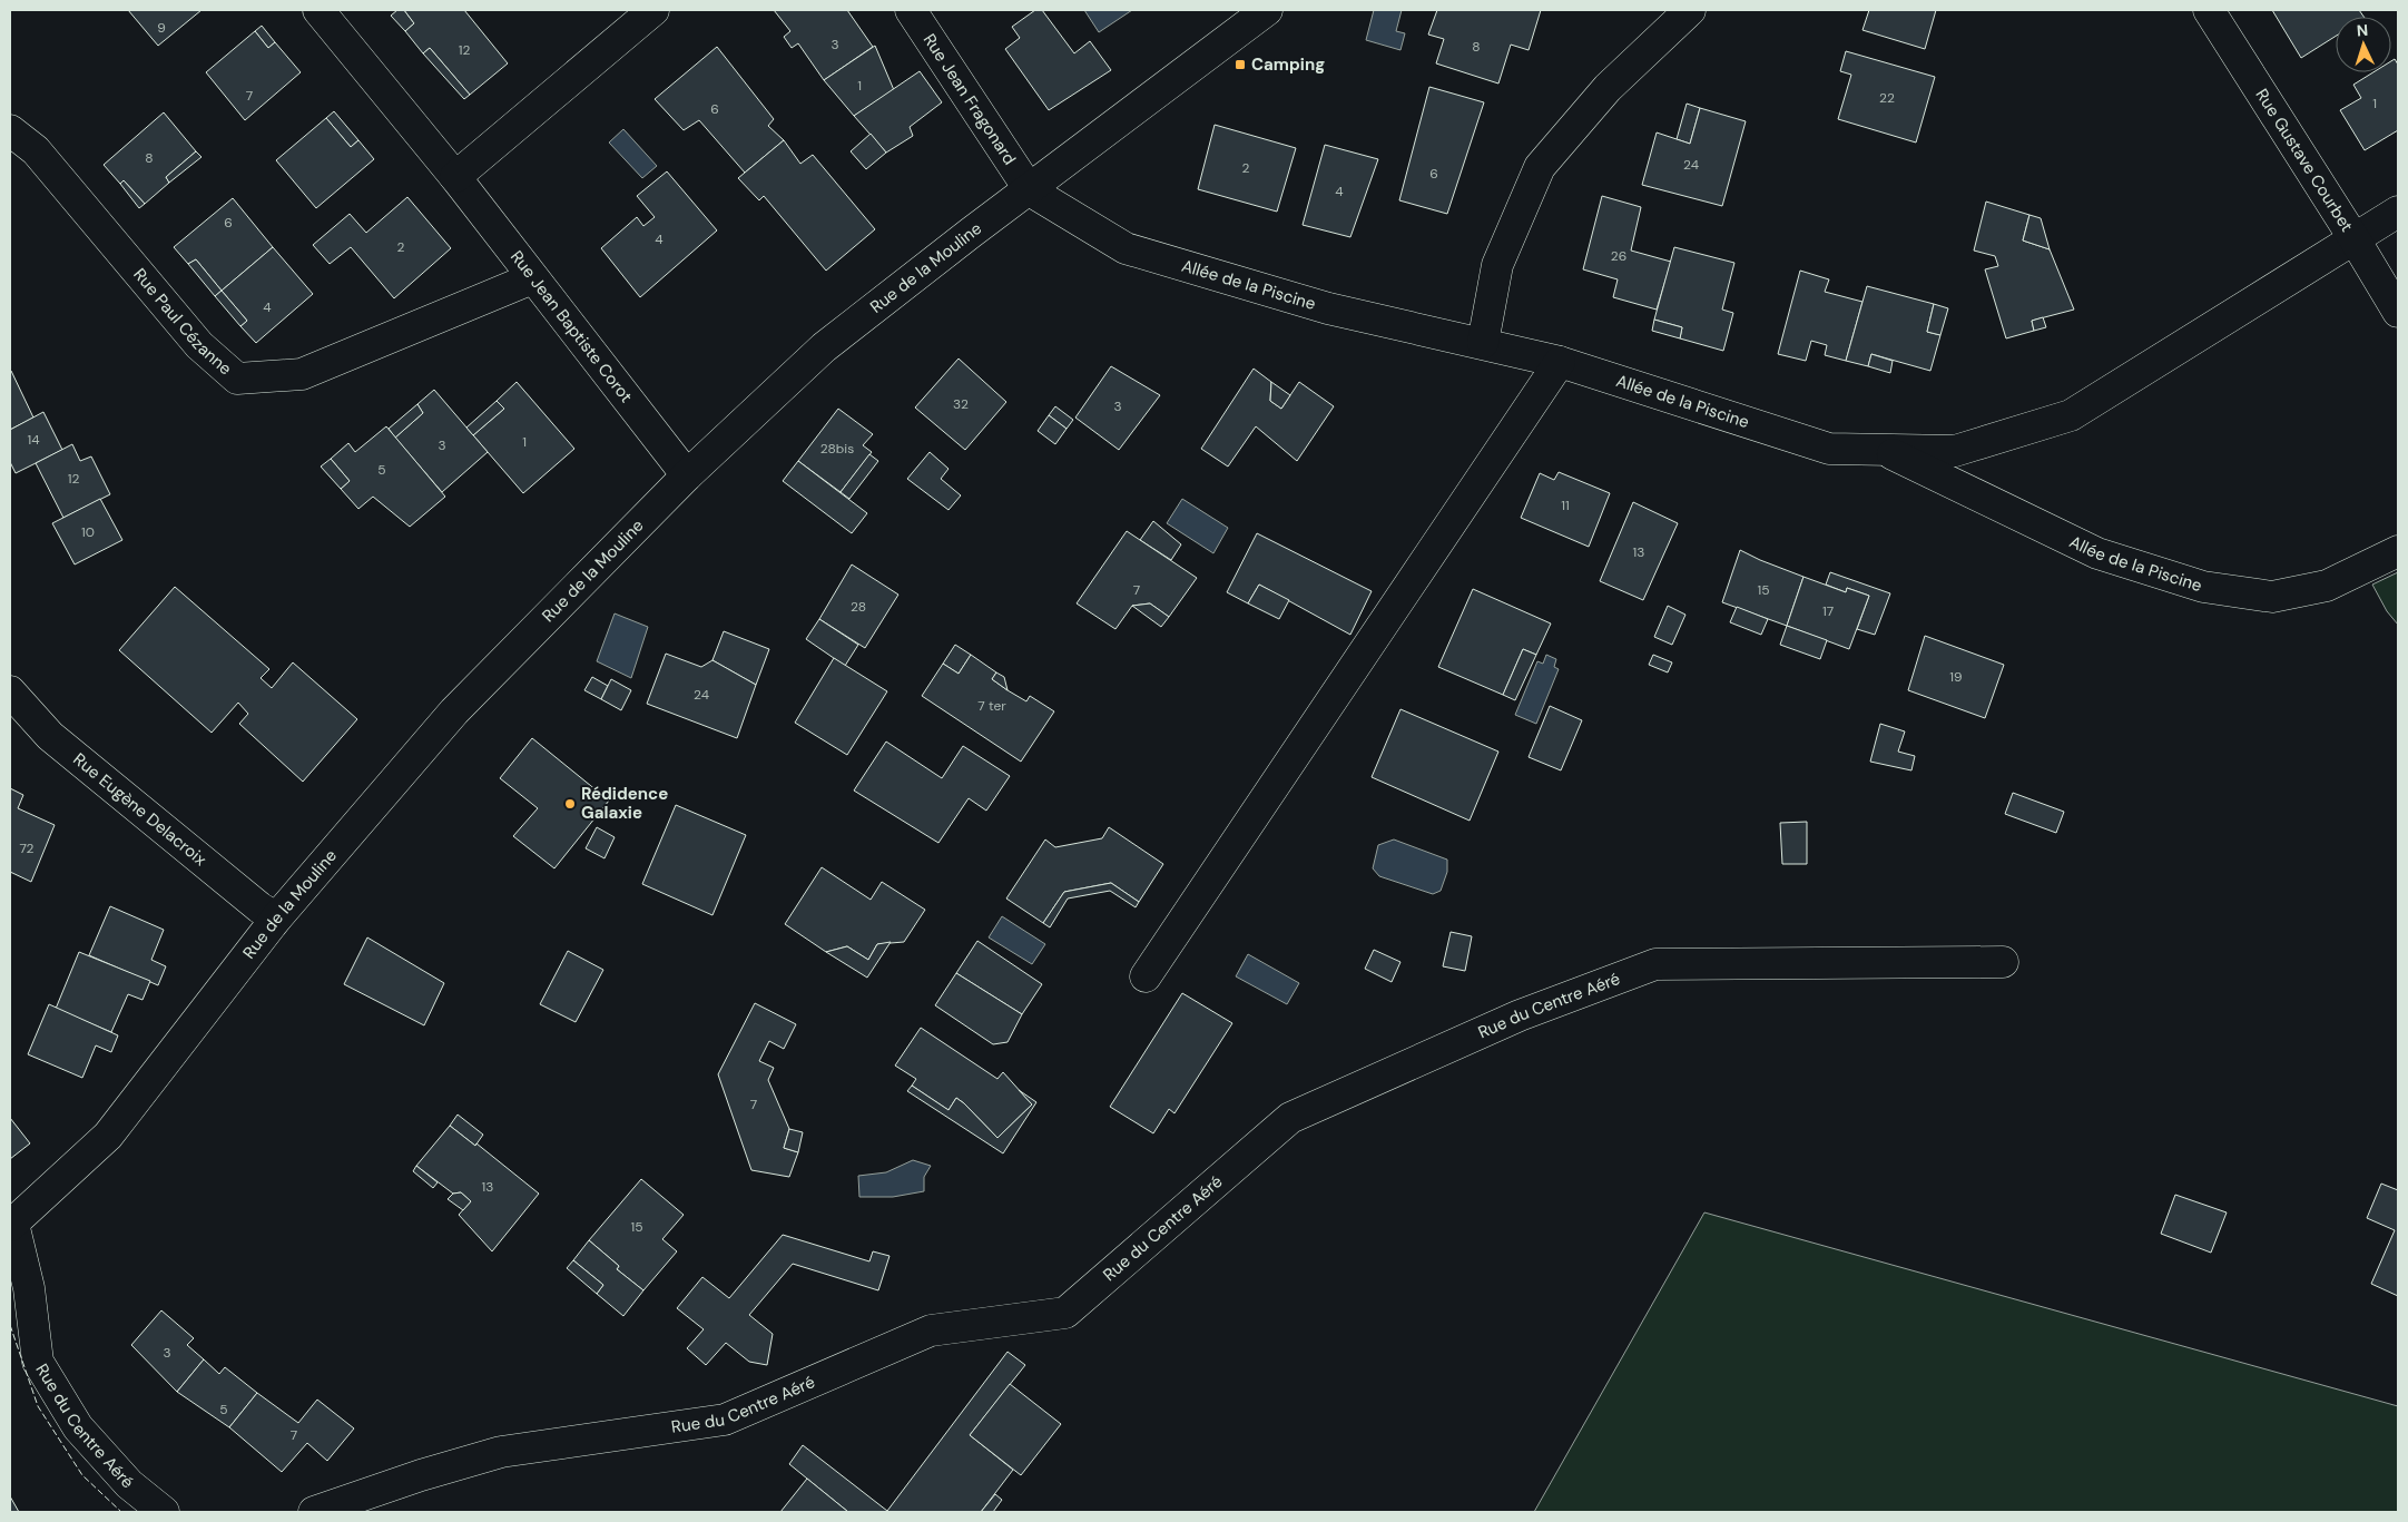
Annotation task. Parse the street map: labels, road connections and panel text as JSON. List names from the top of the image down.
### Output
{
  "streets": {
    "street": [
      "Rue Jean Fragonard",
      "Rue Gustave Courbet",
      "Rue de la Mouline",
      "Allée de la Piscine",
      "Rue Paul Cézanne",
      "Rue Jean Baptiste Corot",
      "Rue Eugène Delacroix",
      "Rue du Centre Aéré"
    ]
  },
  "crossings": [
    ["Rue Jean Fragonard", "Rue de la Mouline"],
    ["Rue Jean Fragonard", "Allée de la Piscine"],
    ["Rue Gustave Courbet", "Allée de la Piscine"],
    ["Rue de la Mouline", "Allée de la Piscine"],
    ["Rue de la Mouline", "Rue Jean Baptiste Corot"],
    ["Rue de la Mouline", "Rue Eugène Delacroix"],
    ["Rue de la Mouline", "Rue du Centre Aéré"],
    ["Rue Paul Cézanne", "Rue Jean Baptiste Corot"]
  ],
  "places": {
    "transit": ["Camping"],
    "other": ["Rédidence Galaxie"]
  },
  "house_numbers": [
    "9",
    "3",
    "8",
    "12",
    "1",
    "7",
    "22",
    "1",
    "6",
    "8",
    "24",
    "2",
    "6",
    "4",
    "6",
    "4",
    "2",
    "26",
    "4",
    "32",
    "3",
    "14",
    "1",
    "3",
    "28bis",
    "5",
    "12",
    "11",
    "10",
    "13",
    "7",
    "15",
    "28",
    "17",
    "19",
    "24",
    "7 ter",
    "72",
    "7",
    "13",
    "15",
    "3",
    "5",
    "7"
  ],
  "north": "top"
}
